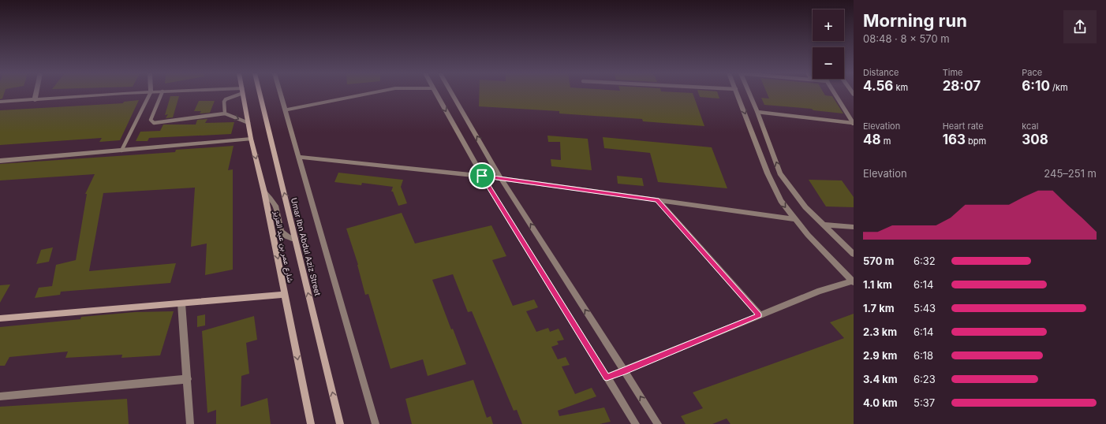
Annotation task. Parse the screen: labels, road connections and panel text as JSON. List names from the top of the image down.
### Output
{
  "streets": {
    "main road": ["شارع عمر بن عبد العزيز", "Umar Ibn Abdul Aziz Street"]
  },
  "one_way": ["شارع عمر بن عبد العزيز", "Umar Ibn Abdul Aziz Street"],
  "page": {
    "heading": ["Morning run", "08:48 · 8 × 570 m"],
    "map_buttons": ["+", "−"],
    "stats": [
      ["Distance", "4.56 km"],
      ["Time", "28:07"],
      ["Pace", "6:10 /km"],
      ["Elevation", "48 m"],
      ["Heart rate", "163 bpm"],
      ["kcal", "308"]
    ],
    "chart": ["Elevation", "245–251 m"],
    "list": [
      {
        "name": "570 m",
        "note": "6:32"
      },
      {
        "name": "1.1 km",
        "note": "6:14"
      },
      {
        "name": "1.7 km",
        "note": "5:43"
      },
      {
        "name": "2.3 km",
        "note": "6:14"
      },
      {
        "name": "2.9 km",
        "note": "6:18"
      },
      {
        "name": "3.4 km",
        "note": "6:23"
      },
      {
        "name": "4.0 km",
        "note": "5:37"
      }
    ]
  }
}
